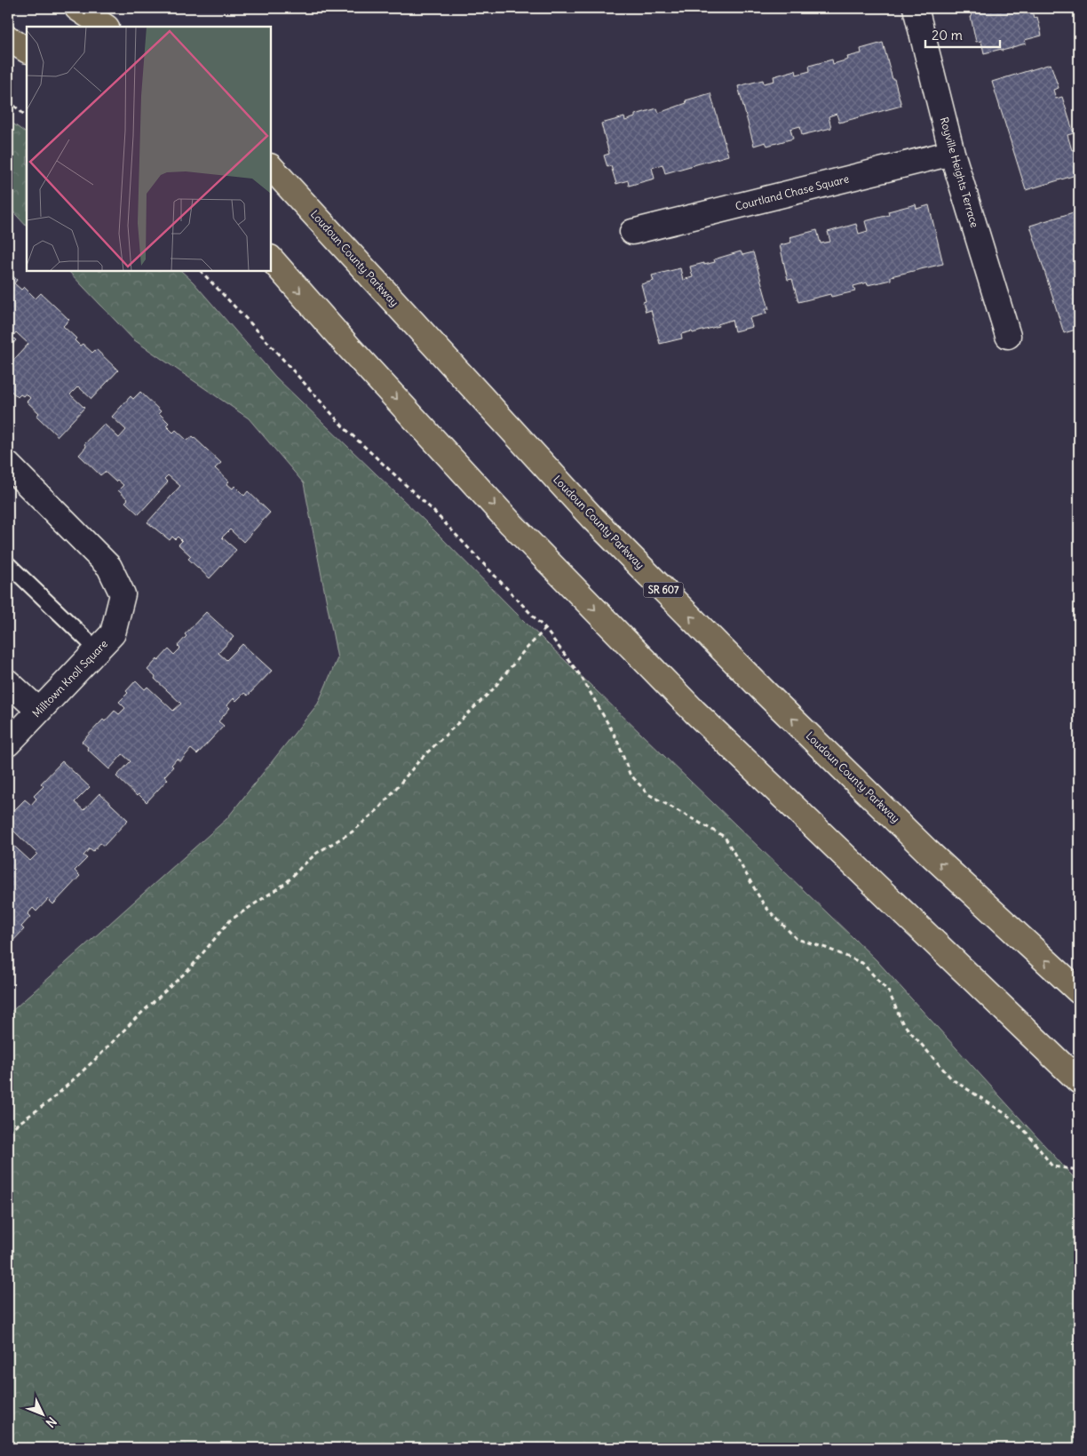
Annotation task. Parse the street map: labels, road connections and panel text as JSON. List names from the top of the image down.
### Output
{
  "streets": {
    "main road": ["Loudoun County Parkway", "SR 607"],
    "street": ["Royville Heights Terrace", "Courtland Chase Square", "Milltown Knoll Square"]
  },
  "crossings": [
    ["Royville Heights Terrace", "Courtland Chase Square"]
  ],
  "scale_bar": "20 m",
  "north": "bottom right"
}
